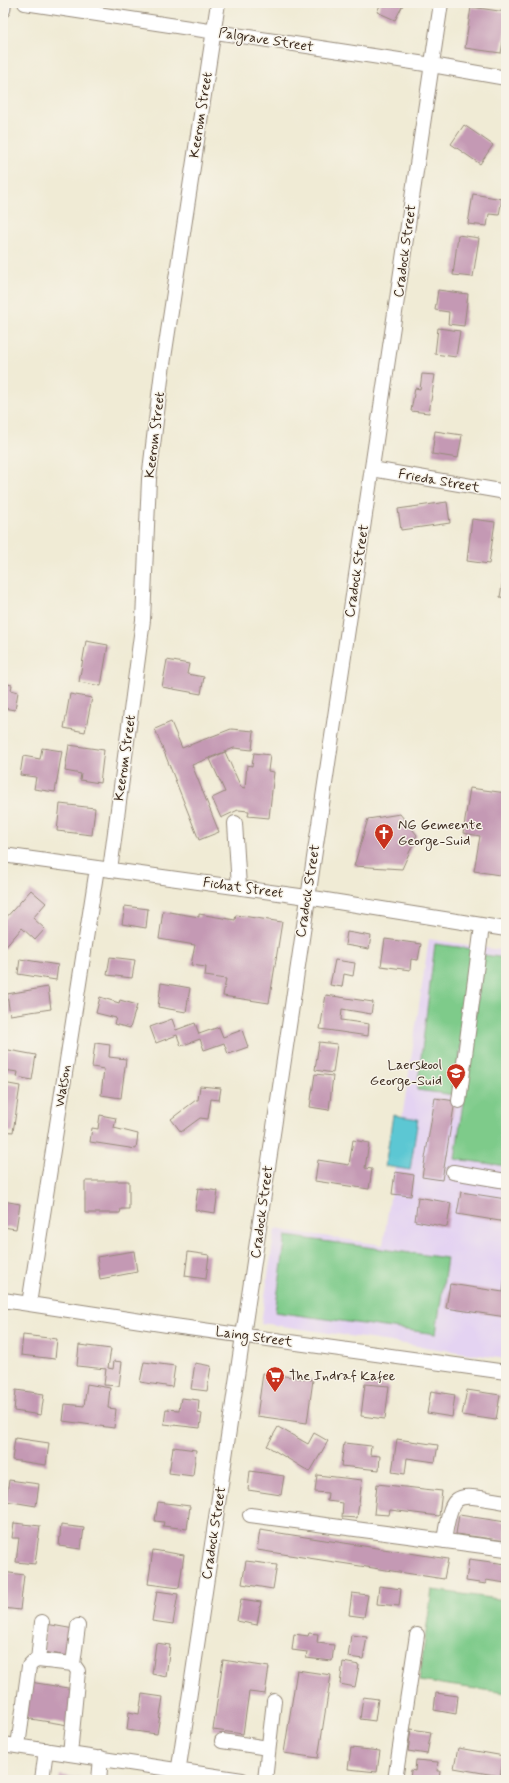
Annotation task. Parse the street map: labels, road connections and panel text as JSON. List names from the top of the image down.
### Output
{
  "streets": {
    "street": [
      "Palgrave Street",
      "Keerom Street",
      "Cradock Street",
      "Frieda Street",
      "Fichat Street",
      "Watson",
      "Laing Street"
    ]
  },
  "crossings": [
    ["Palgrave Street", "Keerom Street"],
    ["Palgrave Street", "Cradock Street"],
    ["Keerom Street", "Fichat Street"],
    ["Keerom Street", "Watson"],
    ["Cradock Street", "Frieda Street"],
    ["Cradock Street", "Fichat Street"],
    ["Cradock Street", "Laing Street"],
    ["Fichat Street", "Watson"],
    ["Watson", "Laing Street"]
  ],
  "places": {
    "church": ["NG Gemeente George-Suid"],
    "school or university": ["Laerskool George-Suid"],
    "supermarket": ["The Indraf Kafee"]
  }
}
